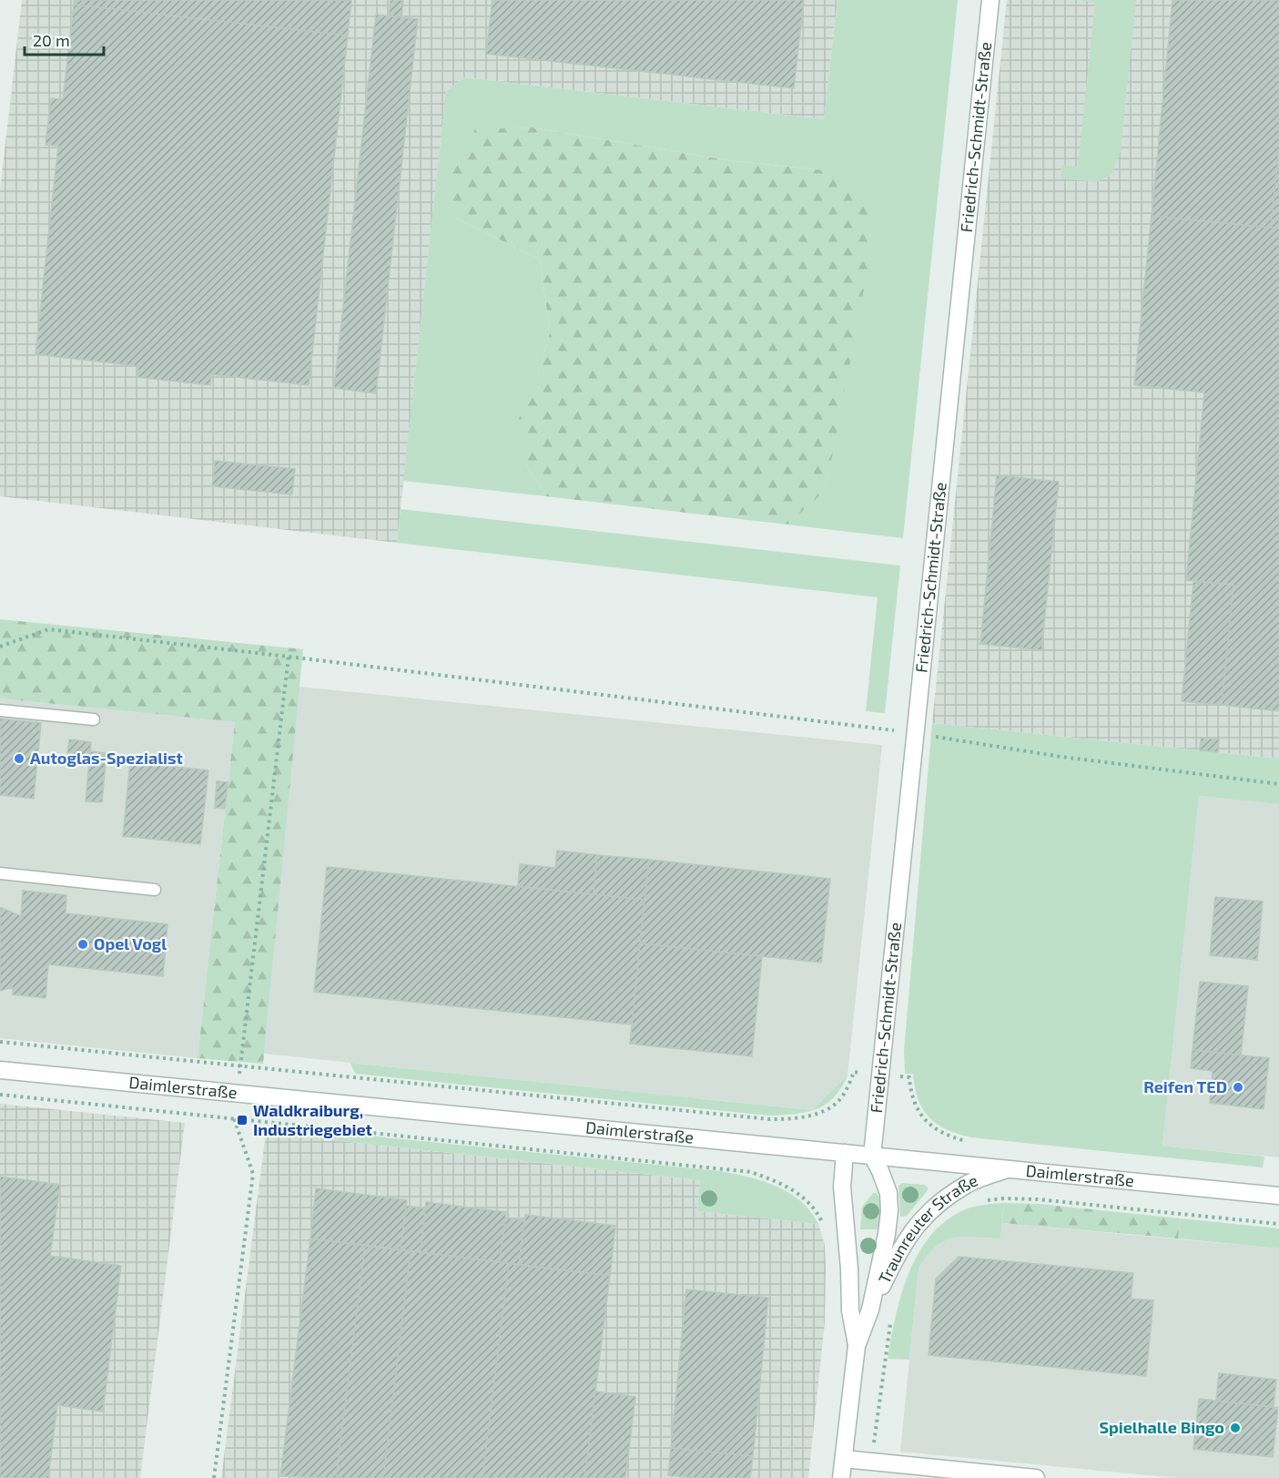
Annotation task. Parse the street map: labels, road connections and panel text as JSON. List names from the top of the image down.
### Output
{
  "streets": {
    "street": ["Friedrich-Schmidt-Straße", "Daimlerstraße", "Traunreuter Straße"]
  },
  "crossings": [
    ["Friedrich-Schmidt-Straße", "Daimlerstraße"],
    ["Friedrich-Schmidt-Straße", "Traunreuter Straße"],
    ["Daimlerstraße", "Traunreuter Straße"]
  ],
  "places": {
    "other": [
      "Autoglas-Spezialist",
      "Opel Vogl",
      "Reifen TED",
      "Spielhalle Bingo"
    ],
    "transit": ["Waldkraiburg, Industriegebiet"]
  },
  "scale_bar": "20 m"
}
